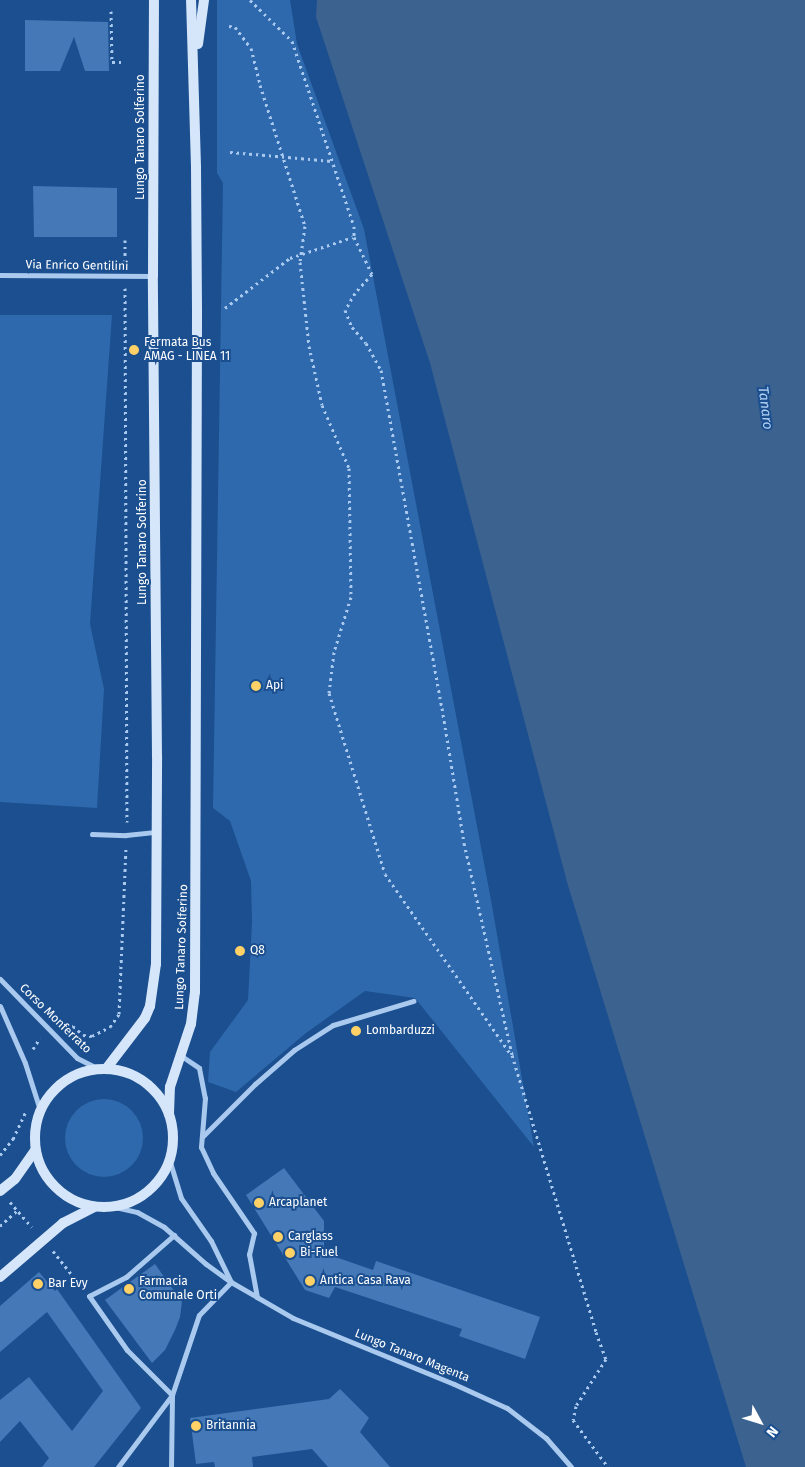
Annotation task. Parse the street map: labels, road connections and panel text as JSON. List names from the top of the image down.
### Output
{
  "streets": {
    "main road": ["Lungo Tanaro Solferino"],
    "street": ["Via Enrico Gentilini", "Corso Monferrato", "Lungo Tanaro Magenta"]
  },
  "crossings": [
    ["Lungo Tanaro Solferino", "Via Enrico Gentilini"],
    ["Lungo Tanaro Solferino", "Corso Monferrato"],
    ["Lungo Tanaro Solferino", "Lungo Tanaro Magenta"],
    ["Corso Monferrato", "Lungo Tanaro Magenta"]
  ],
  "water": ["Tanaro"],
  "places": [
    "Fermata Bus AMAG - LINEA 11",
    "Api",
    "Q8",
    "Lombarduzzi",
    "Arcaplanet",
    "Carglass",
    "Bi-Fuel",
    "Antica Casa Rava",
    "Bar Evy",
    "Farmacia Comunale Orti",
    "Britannia"
  ],
  "north": "bottom right"
}
